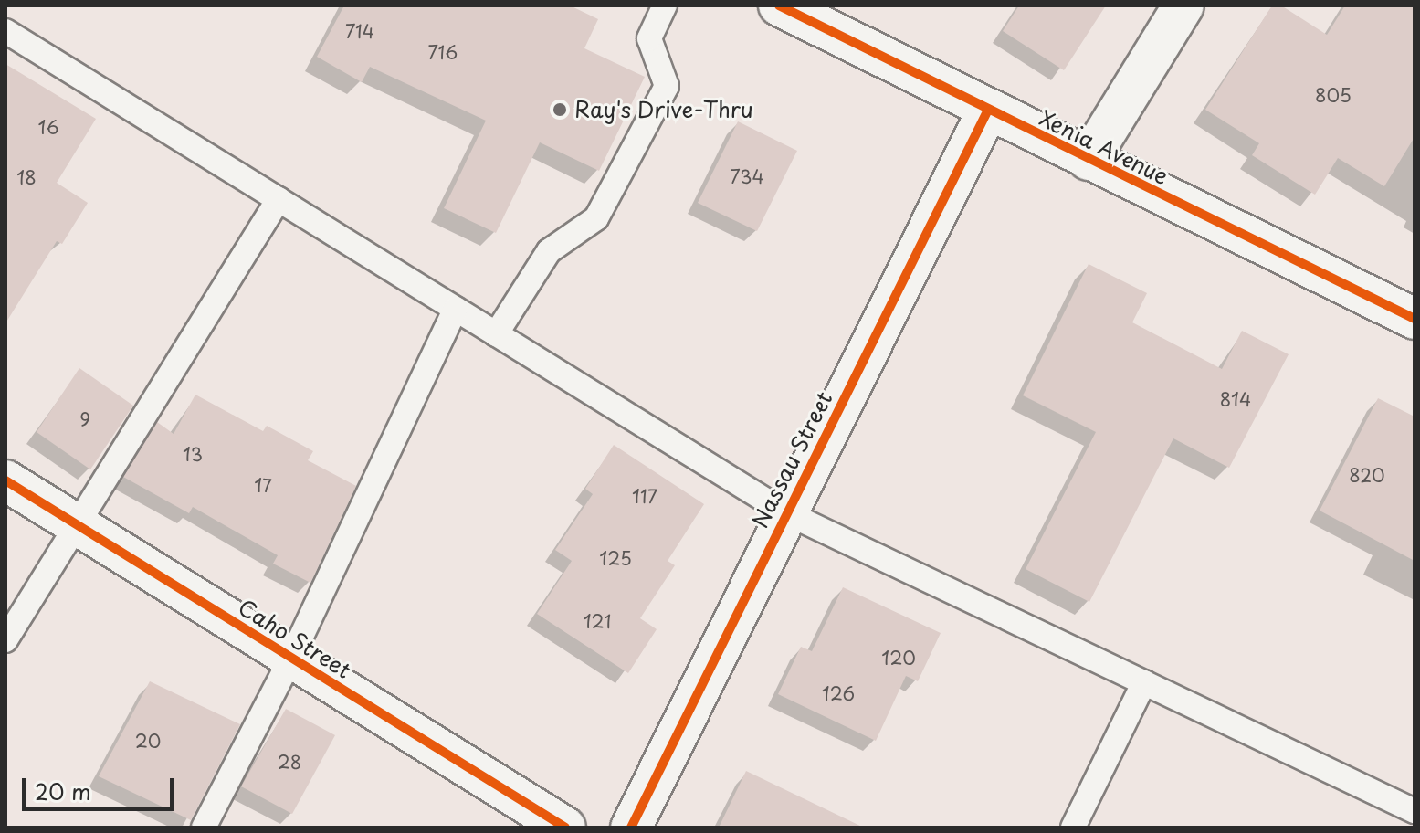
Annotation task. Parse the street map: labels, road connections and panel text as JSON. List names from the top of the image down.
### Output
{
  "streets": {
    "street": ["Xenia Avenue", "Nassau Street", "Caho Street"]
  },
  "crossings": [
    ["Xenia Avenue", "Nassau Street"]
  ],
  "places": ["Ray's Drive-Thru"],
  "house_numbers": [
    "714",
    "716",
    "805",
    "16",
    "734",
    "18",
    "814",
    "9",
    "13",
    "820",
    "17",
    "117",
    "125",
    "121",
    "120",
    "126",
    "20",
    "28"
  ],
  "scale_bar": "20 m"
}
